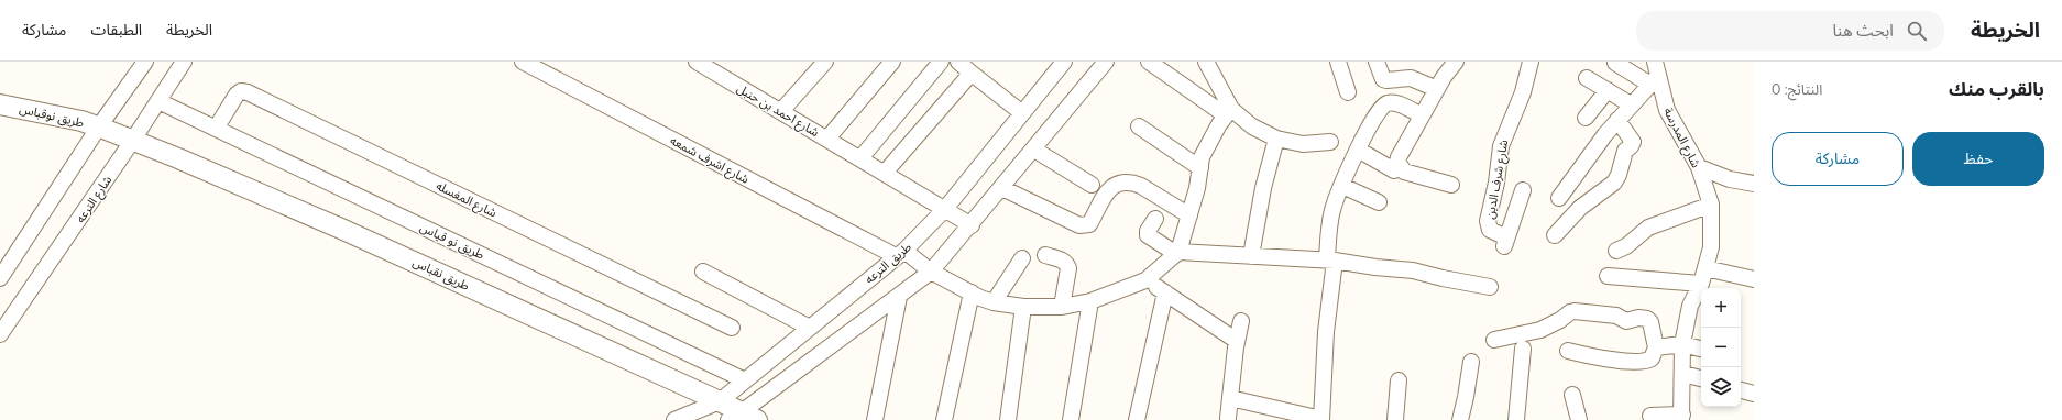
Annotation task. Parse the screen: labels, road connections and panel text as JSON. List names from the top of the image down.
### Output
{
  "streets": {
    "street": [
      "شارع احمد بن حنبل",
      "طريق نوقباس",
      "شارع المدرسة",
      "شارع اشرف شمعه",
      "شارع شرف الدين",
      "شارع الترعه",
      "شارع المغسله",
      "طريق نو قياس",
      "طريق الترعه",
      "طريق نقباس"
    ]
  },
  "crossings": [
    ["شارع احمد بن حنبل", "طريق الترعه"],
    ["طريق نوقباس", "شارع الترعه"],
    ["طريق نوقباس", "طريق نقباس"],
    ["شارع اشرف شمعه", "طريق الترعه"],
    ["شارع الترعه", "طريق نو قياس"],
    ["شارع الترعه", "طريق نقباس"],
    ["شارع المغسله", "طريق نو قياس"],
    ["طريق نو قياس", "طريق الترعه"],
    ["طريق الترعه", "طريق نقباس"]
  ],
  "page": {
    "header": "الخريطة",
    "search": "ابحث هنا",
    "nav": ["الخريطة", "الطبقات", "مشاركة"],
    "heading": ["بالقرب منك", "النتائج: 0"],
    "buttons": ["حفظ", "مشاركة"],
    "map_buttons": ["+", "−"]
  }
}
